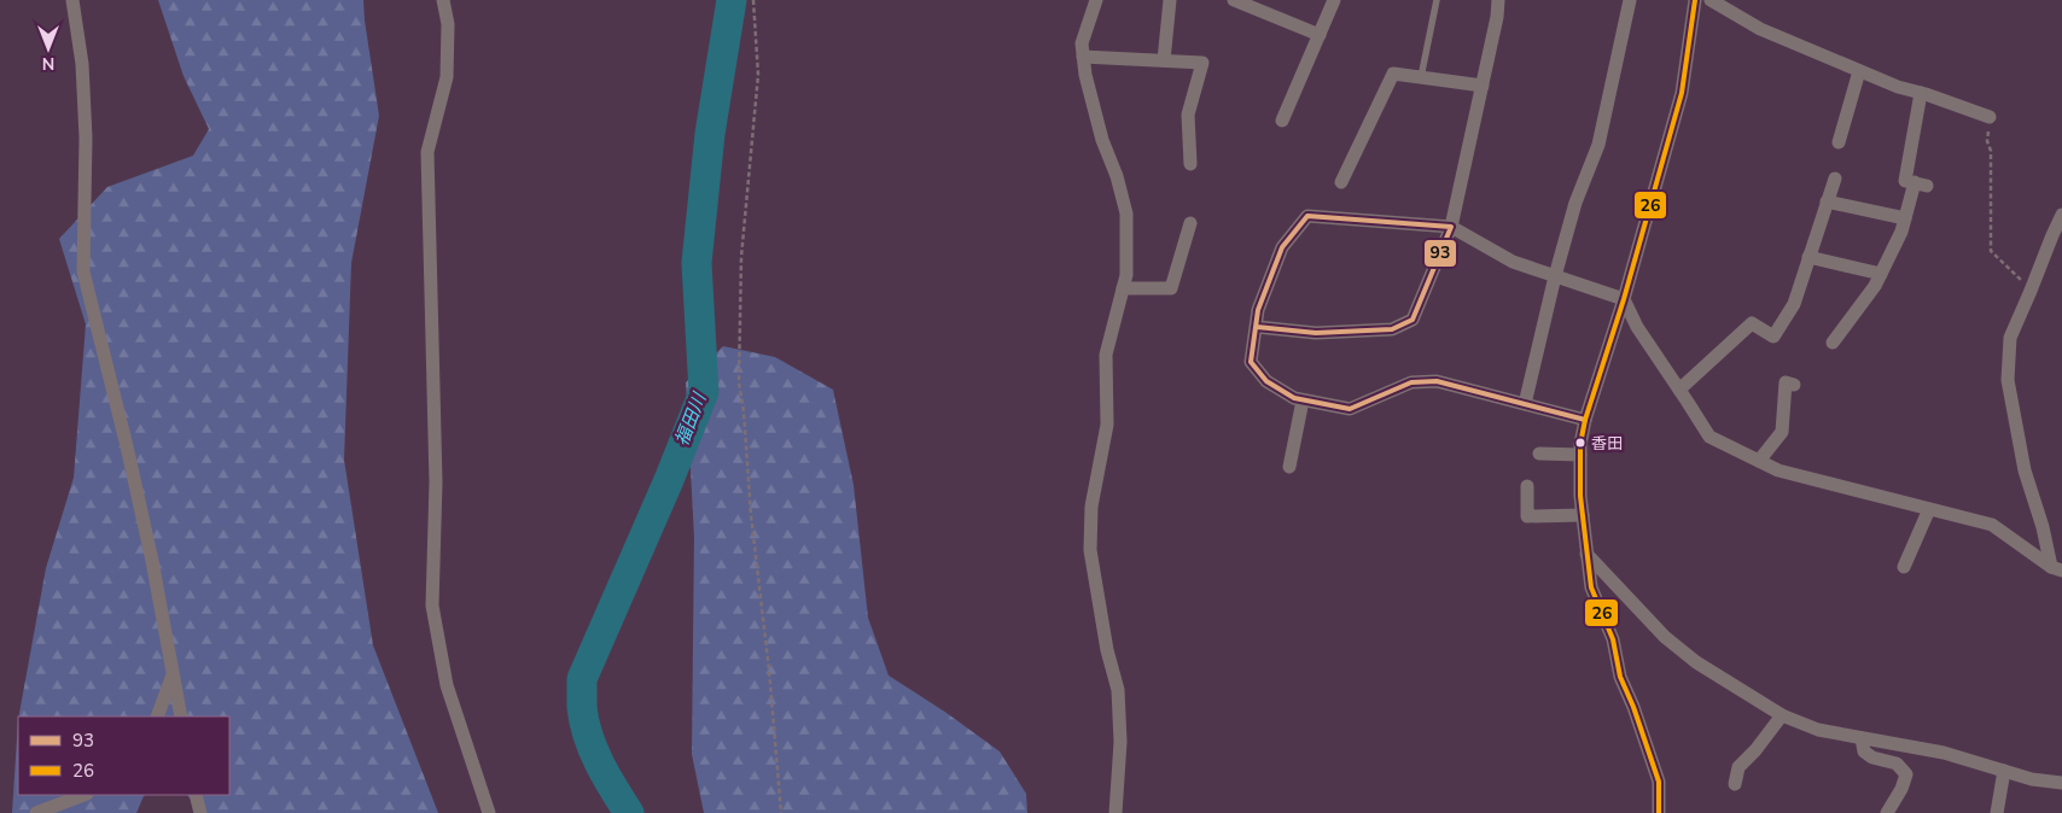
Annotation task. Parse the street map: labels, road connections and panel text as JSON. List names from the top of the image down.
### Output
{
  "water": ["福田川"],
  "places": ["香田"],
  "lines": ["transit line 26", "transit line 93"],
  "legend": ["93", "26"],
  "north": "bottom"
}
